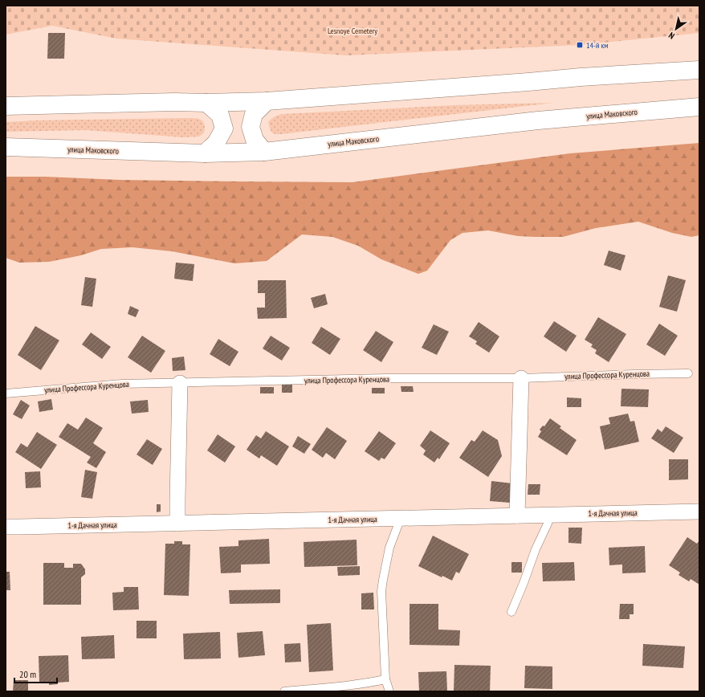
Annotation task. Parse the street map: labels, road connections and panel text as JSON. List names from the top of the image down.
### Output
{
  "streets": {
    "highway": ["улица Маковского"],
    "street": ["1-я Дачная улица"],
    "lane": ["улица Профессора Куренцова"]
  },
  "parks": ["Lesnoye Cemetery"],
  "places": {
    "transit": ["14-й км"]
  },
  "scale_bar": "20 m",
  "north": "bottom left"
}
